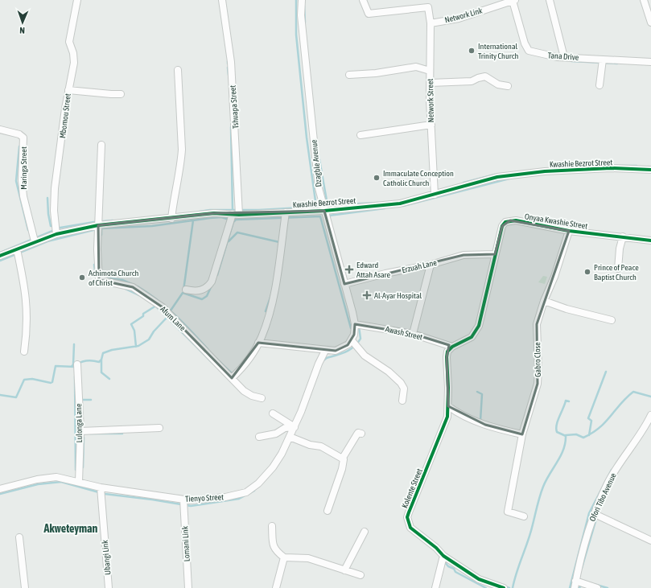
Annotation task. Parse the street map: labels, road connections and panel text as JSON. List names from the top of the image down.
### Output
{
  "streets": {
    "street": [
      "Network Link",
      "Tana Drive",
      "Network Street",
      "Tshuapa Street",
      "Mbomou Street",
      "Dzagble Avenue",
      "Kwashie Bezrot Street",
      "Maringa Street",
      "Onyaa Kwashie Street",
      "Erzuah Lane",
      "Afum Lane",
      "Awash Street",
      "Gabro Close",
      "Lulonga Lane",
      "Kolente Street",
      "Ofori Tibo Avenue",
      "Tienyo Street",
      "Lomani Link",
      "Ubangi Link"
    ]
  },
  "crossings": [
    ["Network Link", "Tana Drive"],
    ["Network Link", "Network Street"],
    ["Network Street", "Kwashie Bezrot Street"],
    ["Tshuapa Street", "Kwashie Bezrot Street"],
    ["Mbomou Street", "Kwashie Bezrot Street"],
    ["Dzagble Avenue", "Kwashie Bezrot Street"],
    ["Dzagble Avenue", "Erzuah Lane"],
    ["Dzagble Avenue", "Awash Street"],
    ["Kwashie Bezrot Street", "Maringa Street"],
    ["Kwashie Bezrot Street", "Afum Lane"],
    ["Onyaa Kwashie Street", "Erzuah Lane"],
    ["Onyaa Kwashie Street", "Awash Street"],
    ["Onyaa Kwashie Street", "Gabro Close"],
    ["Onyaa Kwashie Street", "Kolente Street"],
    ["Awash Street", "Kolente Street"],
    ["Lulonga Lane", "Tienyo Street"],
    ["Tienyo Street", "Lomani Link"],
    ["Tienyo Street", "Ubangi Link"]
  ],
  "districts": ["Akweteyman"],
  "places": {
    "other": [
      "International Trinity Church",
      "Immaculate Conception Catholic Church",
      "Prince of Peace Baptist Church",
      "Achimota Church of Christ"
    ],
    "health": ["Edward Attah Asare", "Al-Ayar Hospital"]
  },
  "north": "bottom"
}
